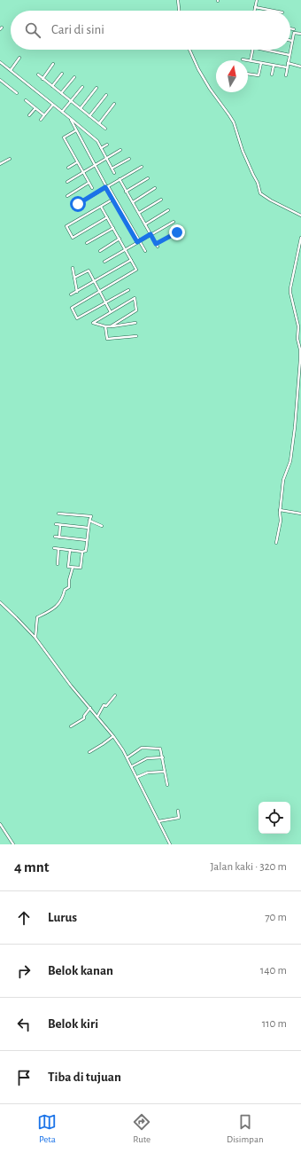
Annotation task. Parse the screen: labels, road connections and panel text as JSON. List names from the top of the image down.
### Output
{
  "north": "top",
  "page": {
    "search": "Cari di sini",
    "heading": ["4 mnt", "Jalan kaki · 320 m"],
    "list": [
      ["Lurus", "70 m"],
      ["Belok kanan", "140 m"],
      ["Belok kiri", "110 m"],
      "Tiba di tujuan"
    ],
    "nav": ["Peta", "Rute", "Disimpan"]
  }
}
